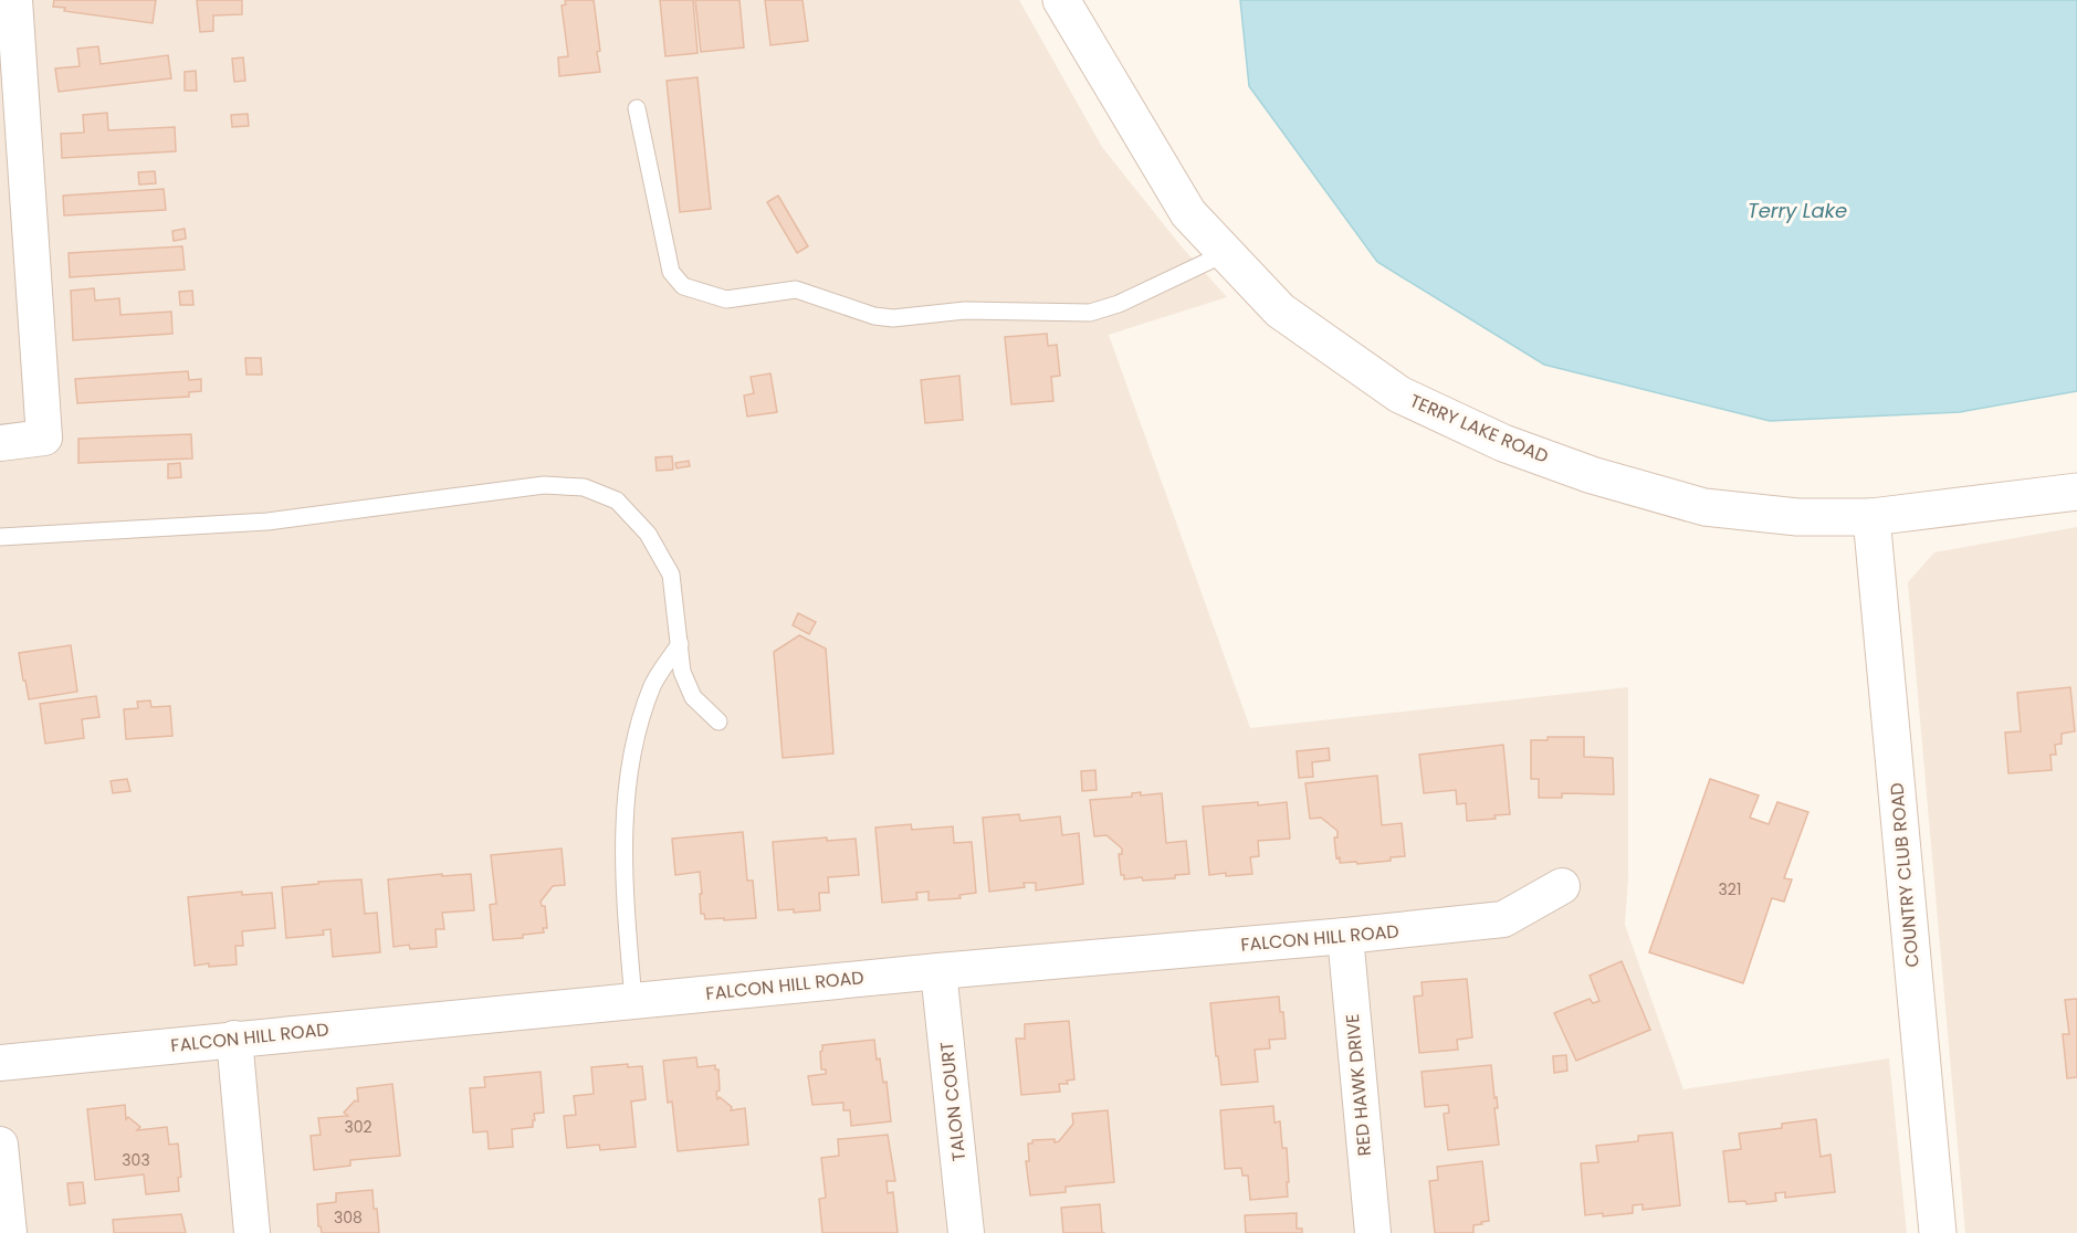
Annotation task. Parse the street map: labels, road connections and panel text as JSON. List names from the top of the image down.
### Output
{
  "streets": {
    "main road": ["TERRY LAKE ROAD", "COUNTRY CLUB ROAD"],
    "street": ["FALCON HILL ROAD", "RED HAWK DRIVE", "TALON COURT"]
  },
  "crossings": [
    ["TERRY LAKE ROAD", "COUNTRY CLUB ROAD"],
    ["FALCON HILL ROAD", "RED HAWK DRIVE"],
    ["FALCON HILL ROAD", "TALON COURT"]
  ],
  "water": ["Terry Lake"],
  "house_numbers": [
    "321",
    "302",
    "303",
    "308"
  ]
}
